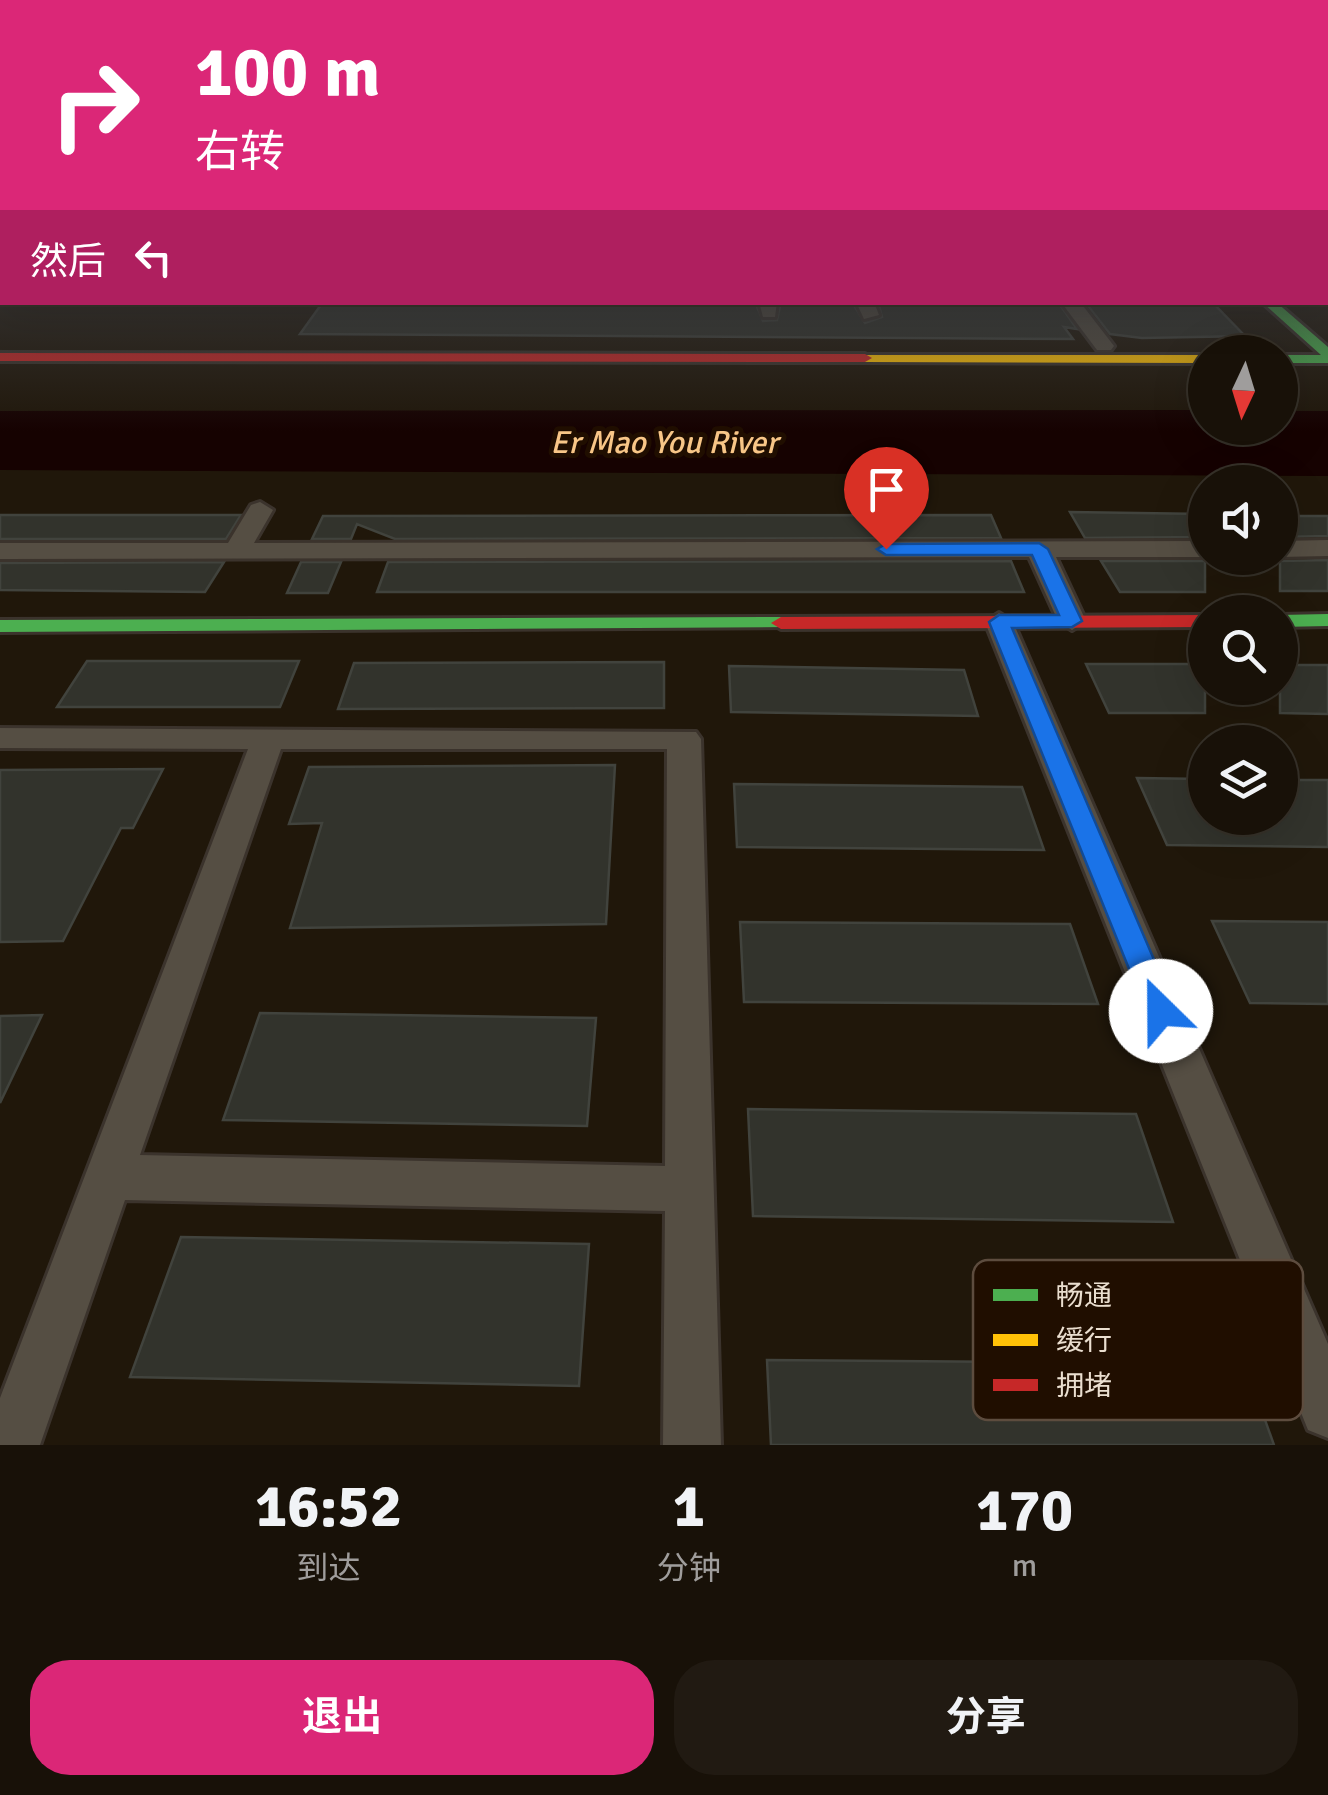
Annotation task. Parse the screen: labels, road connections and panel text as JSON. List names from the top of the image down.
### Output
{
  "water": ["Er Mao You River"],
  "legend": ["畅通", "缓行", "拥堵"],
  "north": "bottom",
  "page": {
    "turn": ["100 m", "右转"],
    "then": "然后",
    "eta": [
      "16:52",
      "到达",
      "1",
      "分钟",
      "170",
      "m"
    ],
    "buttons": ["退出", "分享"]
  }
}
